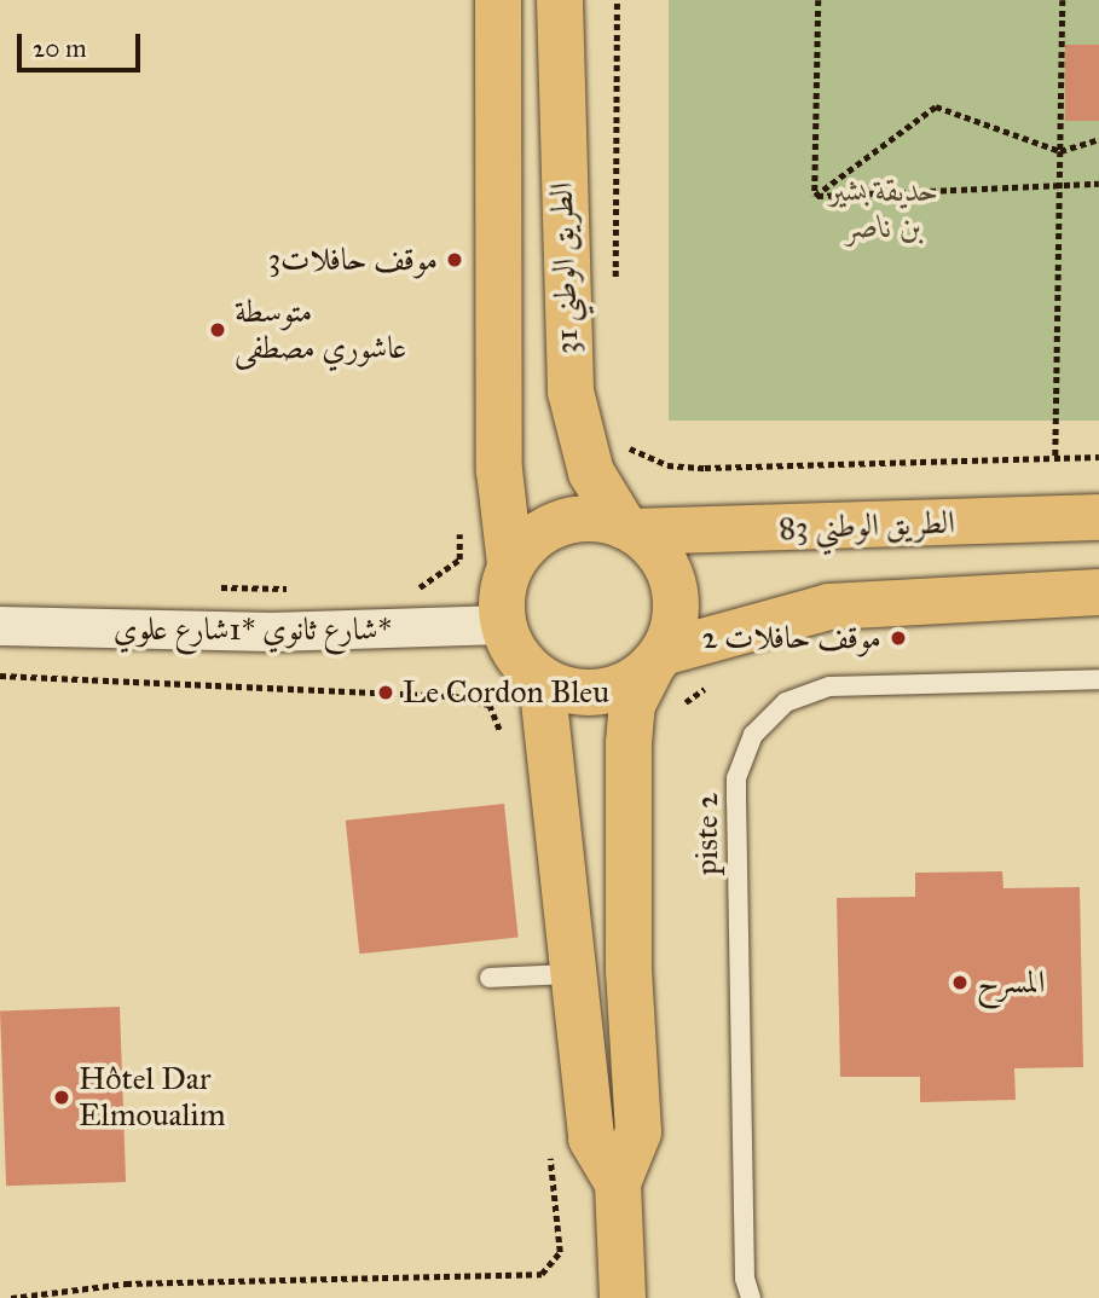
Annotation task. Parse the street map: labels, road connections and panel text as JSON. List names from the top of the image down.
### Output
{
  "streets": {
    "main road": ["الطريق الوطني 31", "الطريق الوطني 83"],
    "street": ["شارع ثانوي *1شارع علوي*"],
    "lane": ["piste 2"]
  },
  "crossings": [
    ["الطريق الوطني 31", "الطريق الوطني 83"],
    ["الطريق الوطني 31", "شارع ثانوي *1شارع علوي*"],
    ["الطريق الوطني 83", "شارع ثانوي *1شارع علوي*"]
  ],
  "parks": ["حديقة بشير بن ناصر"],
  "places": [
    "موقف حافلات3",
    "متوسطة عاشوري مصطفى",
    "موقف حافلات 2",
    "Le Cordon Bleu",
    "المسرح",
    "Hôtel Dar Elmoualim"
  ],
  "scale_bar": "20 m"
}
